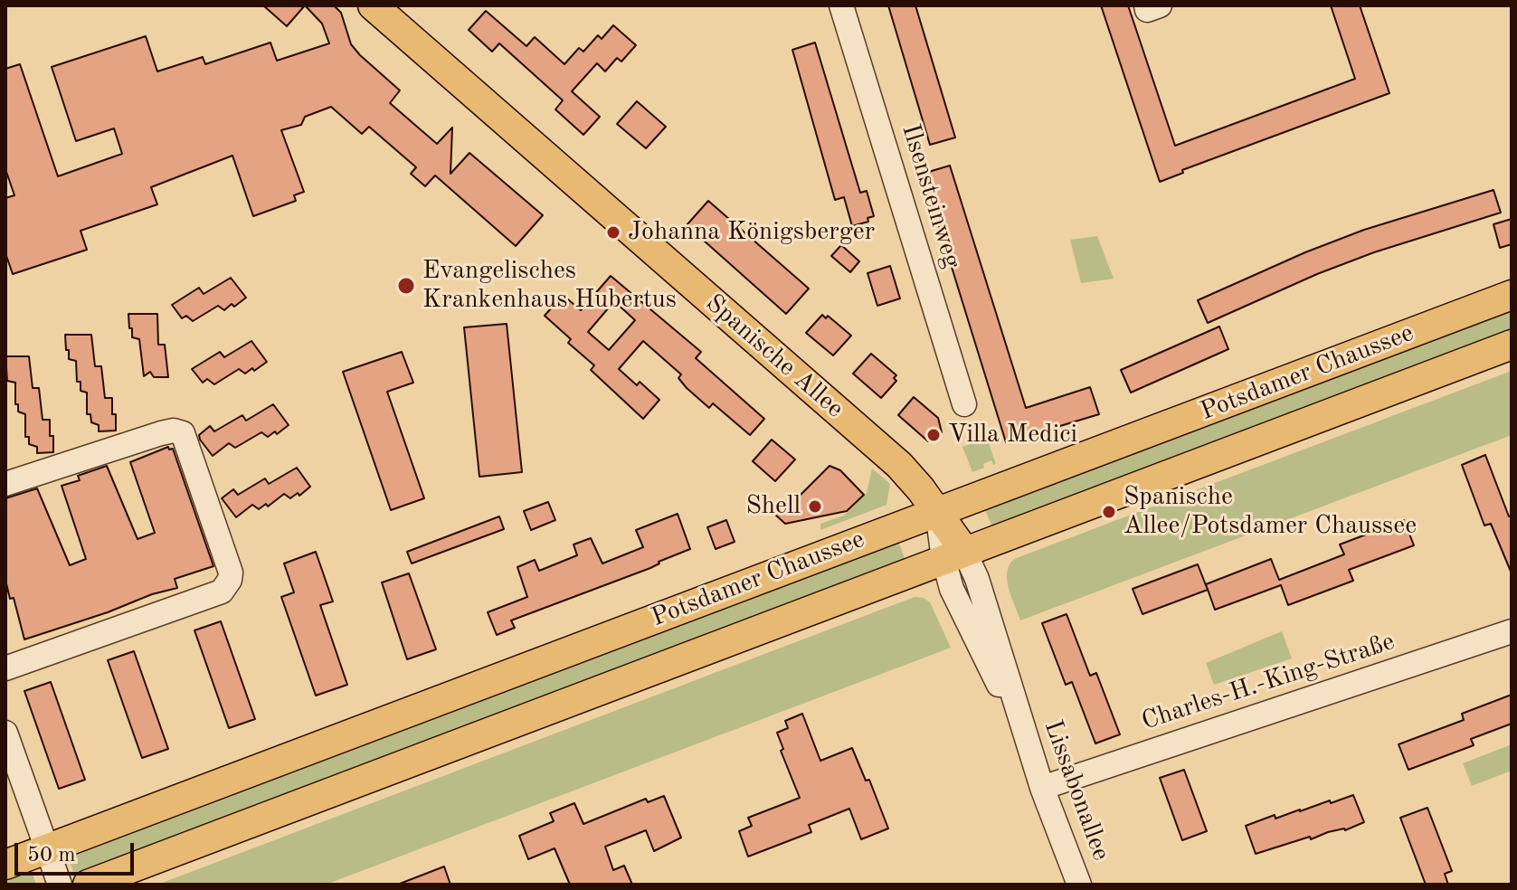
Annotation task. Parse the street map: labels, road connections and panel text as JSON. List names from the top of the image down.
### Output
{
  "streets": {
    "main road": ["Spanische Allee", "Potsdamer Chaussee"],
    "street": ["Ilsensteinweg", "Charles-H.-King-Straße", "Lissabonallee"]
  },
  "crossings": [
    ["Spanische Allee", "Potsdamer Chaussee"],
    ["Spanische Allee", "Lissabonallee"],
    ["Potsdamer Chaussee", "Lissabonallee"],
    ["Charles-H.-King-Straße", "Lissabonallee"]
  ],
  "places": [
    "Johanna Königsberger",
    "Evangelisches Krankenhaus Hubertus",
    "Villa Medici",
    "Shell",
    "Spanische Allee/Potsdamer Chaussee"
  ],
  "scale_bar": "50 m"
}
